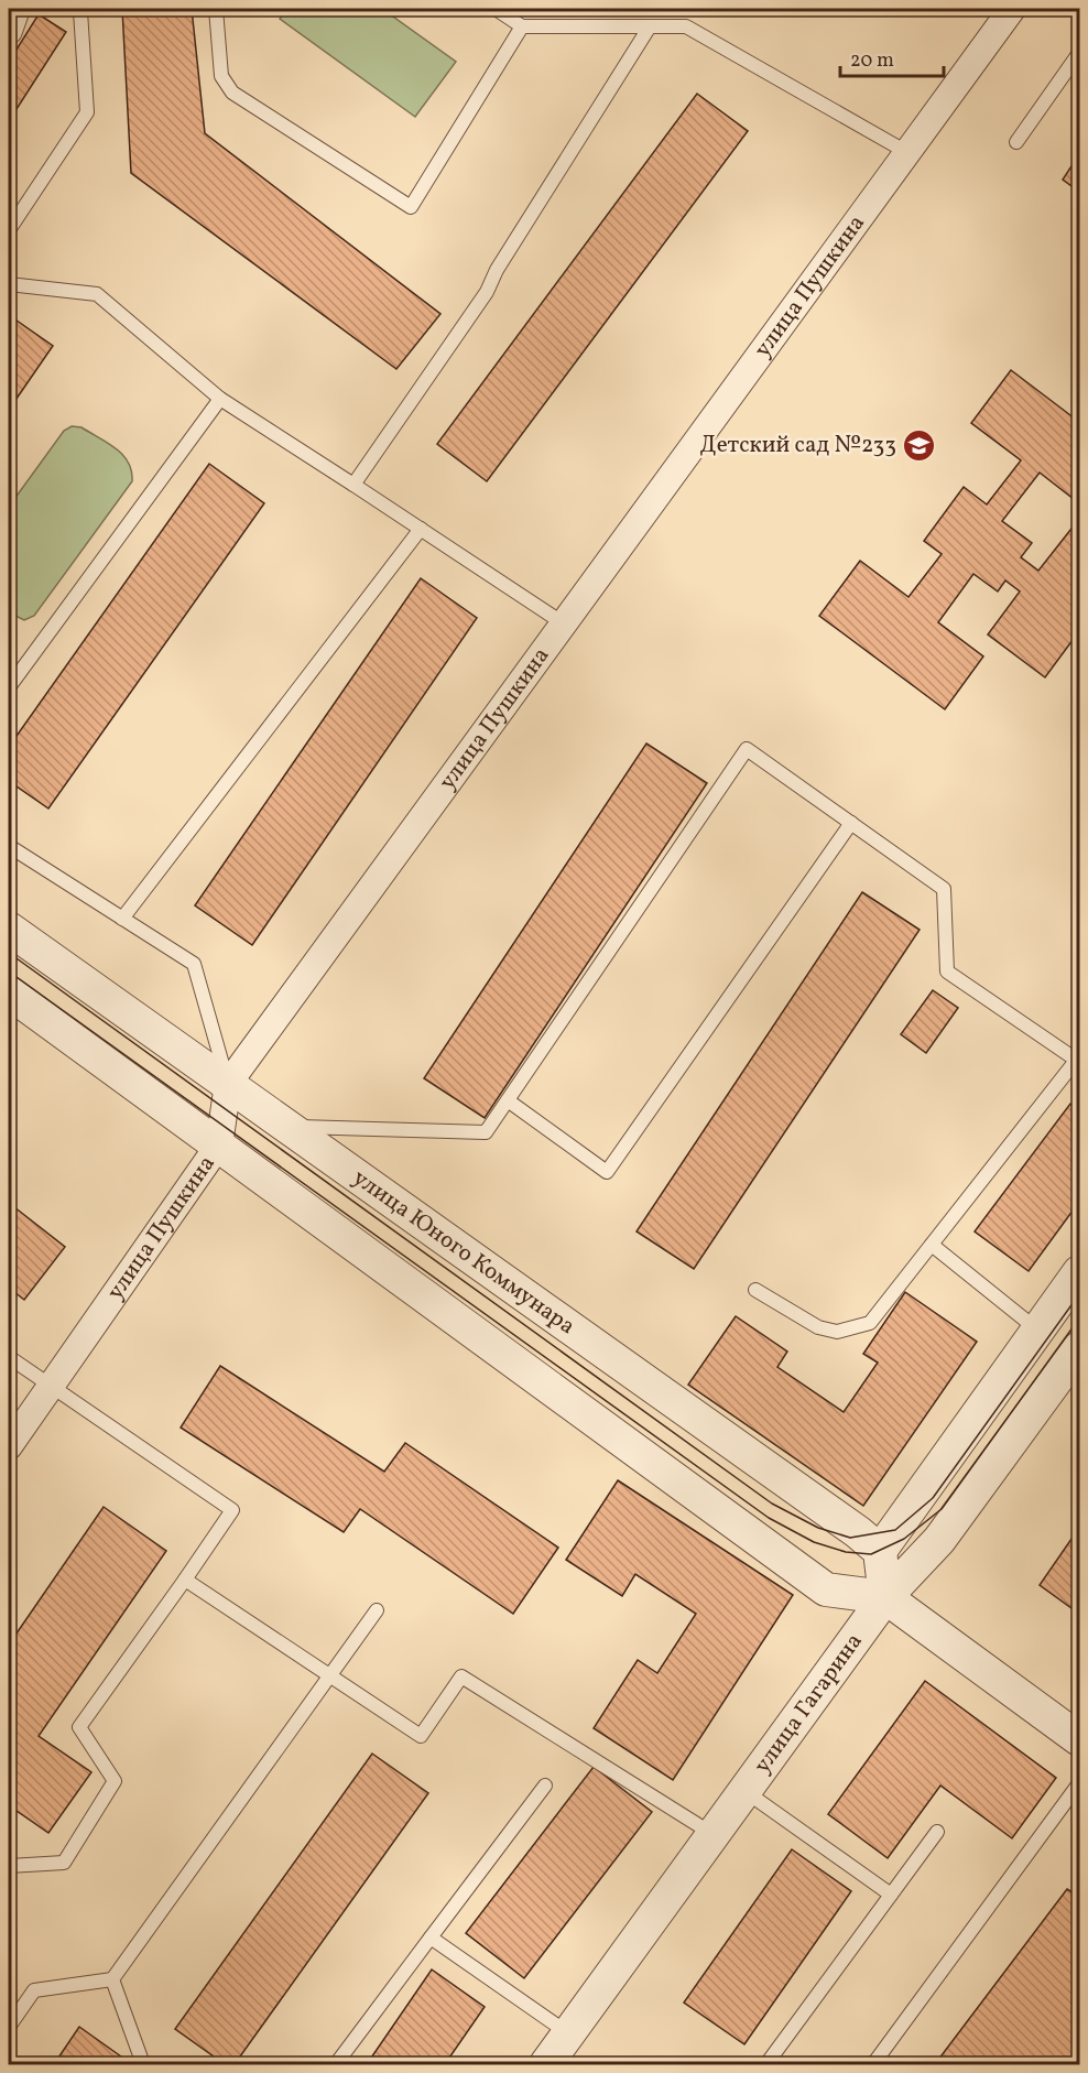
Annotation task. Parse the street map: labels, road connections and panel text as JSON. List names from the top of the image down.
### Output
{
  "streets": {
    "street": ["улица Пушкина", "улица Юного Коммунара", "улица Гагарина"]
  },
  "crossings": [
    ["улица Пушкина", "улица Юного Коммунара"]
  ],
  "places": {
    "school or university": ["Детский сад №233"]
  },
  "scale_bar": "20 m"
}
